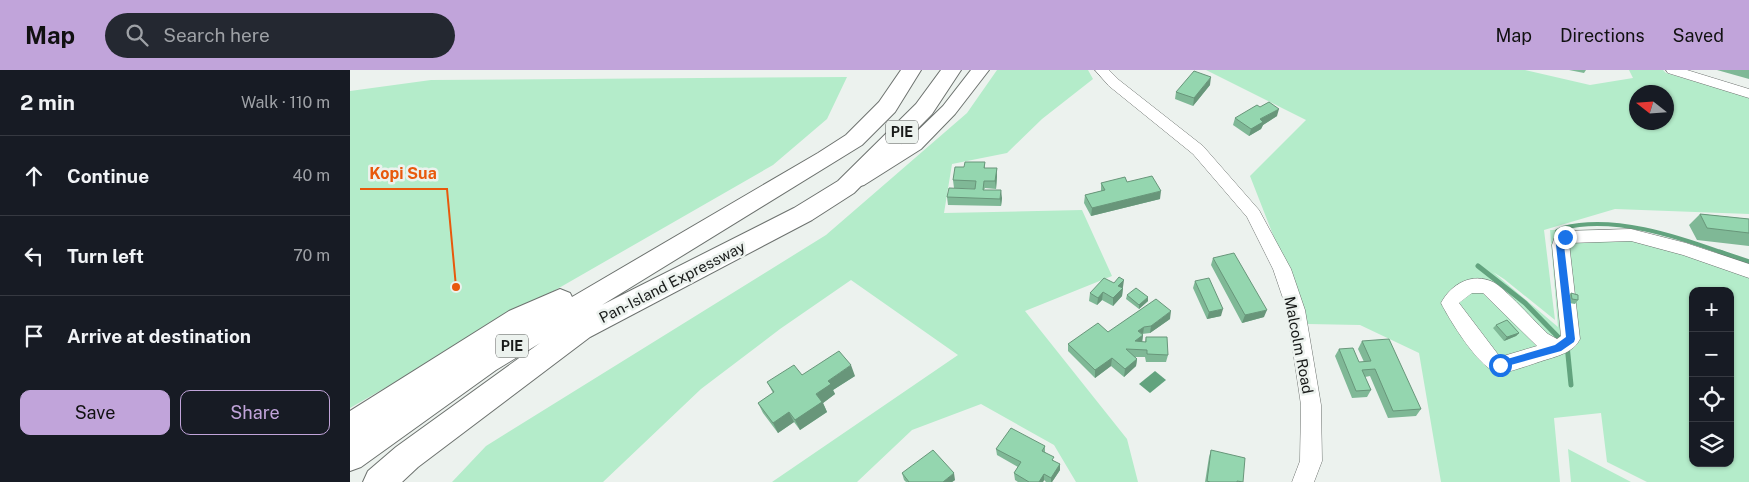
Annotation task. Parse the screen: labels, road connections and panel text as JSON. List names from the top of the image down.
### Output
{
  "streets": {
    "highway": ["PIE", "Pan-Island Expressway"],
    "street": ["Malcolm Road"]
  },
  "places": ["Kopi Sua"],
  "north": "left",
  "page": {
    "header": "Map",
    "search": "Search here",
    "nav": ["Map", "Directions", "Saved"],
    "heading": ["2 min", "Walk · 110 m"],
    "list": [
      ["Continue", "40 m"],
      ["Turn left", "70 m"],
      "Arrive at destination"
    ],
    "map_buttons": ["+", "−"],
    "buttons": ["Save", "Share"]
  }
}
